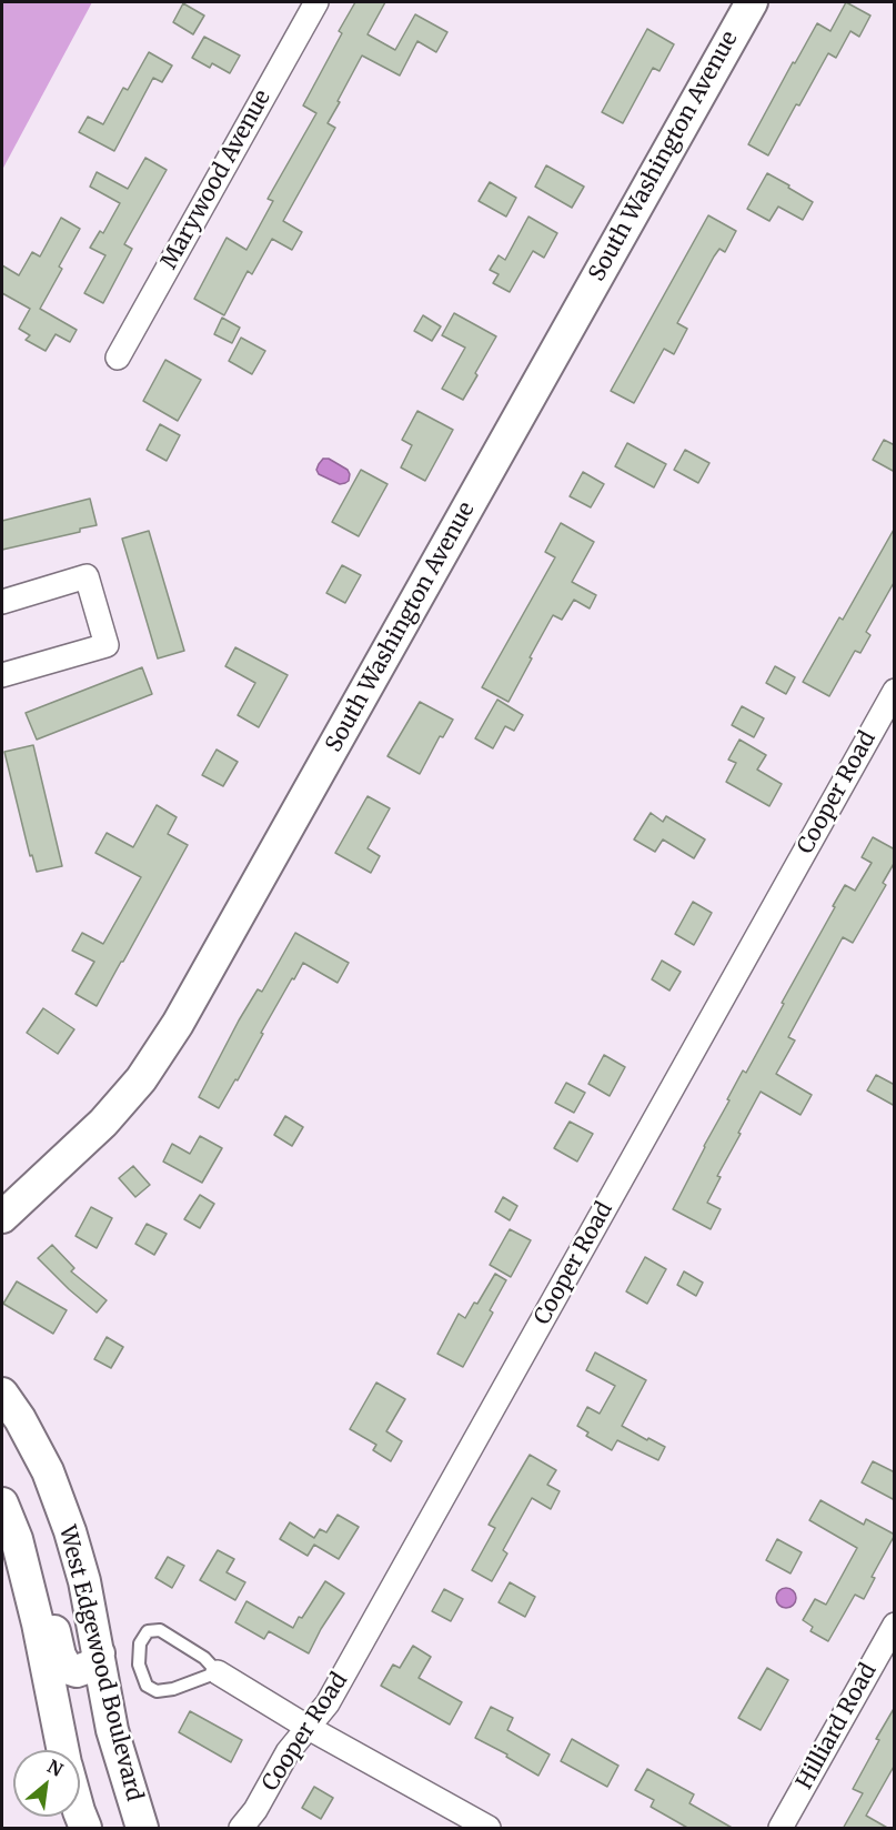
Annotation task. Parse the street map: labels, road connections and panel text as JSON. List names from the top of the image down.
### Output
{
  "streets": {
    "street": [
      "South Washington Avenue",
      "Marywood Avenue",
      "Cooper Road",
      "West Edgewood Boulevard",
      "Hilliard Road"
    ]
  },
  "north": "top right"
}
